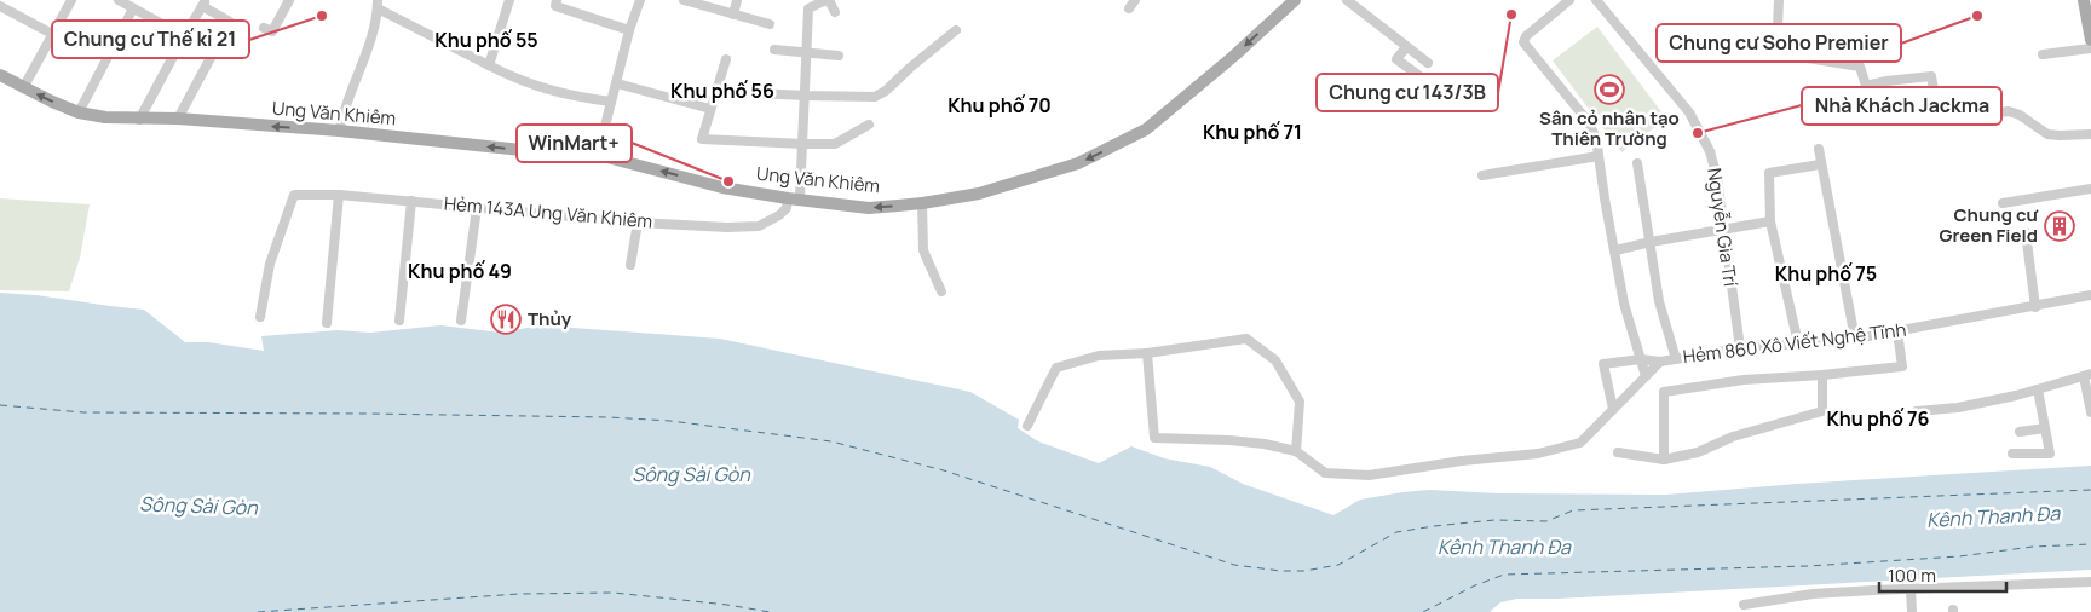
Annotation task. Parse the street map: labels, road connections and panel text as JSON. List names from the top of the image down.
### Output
{
  "streets": {
    "main road": ["Ung Văn Khiêm"],
    "street": ["Hẻm 143A Ung Văn Khiêm", "Nguyễn Gia Trí", "Hẻm 860 Xô Viết Nghệ Tĩnh"]
  },
  "crossings": [
    ["Ung Văn Khiêm", "Hẻm 143A Ung Văn Khiêm"],
    ["Nguyễn Gia Trí", "Hẻm 860 Xô Viết Nghệ Tĩnh"]
  ],
  "one_way": ["Ung Văn Khiêm"],
  "districts": [
    "Khu phố 55",
    "Khu phố 56",
    "Khu phố 70",
    "Khu phố 71",
    "Khu phố 49",
    "Khu phố 75",
    "Khu phố 76"
  ],
  "water": ["Sông Sài Gòn", "Kênh Thanh Đa"],
  "places": {
    "other": [
      "Chung cư 143/3B",
      "Chung cư Thế kỉ 21",
      "Chung cư Soho Premier",
      "Nhà Khách Jackma",
      "WinMart+"
    ],
    "sports": ["Sân cỏ nhân tạo Thiên Trường"],
    "building": ["Chung cư Green Field"],
    "restaurant": ["Thủy"]
  },
  "scale_bar": "100 m"
}
